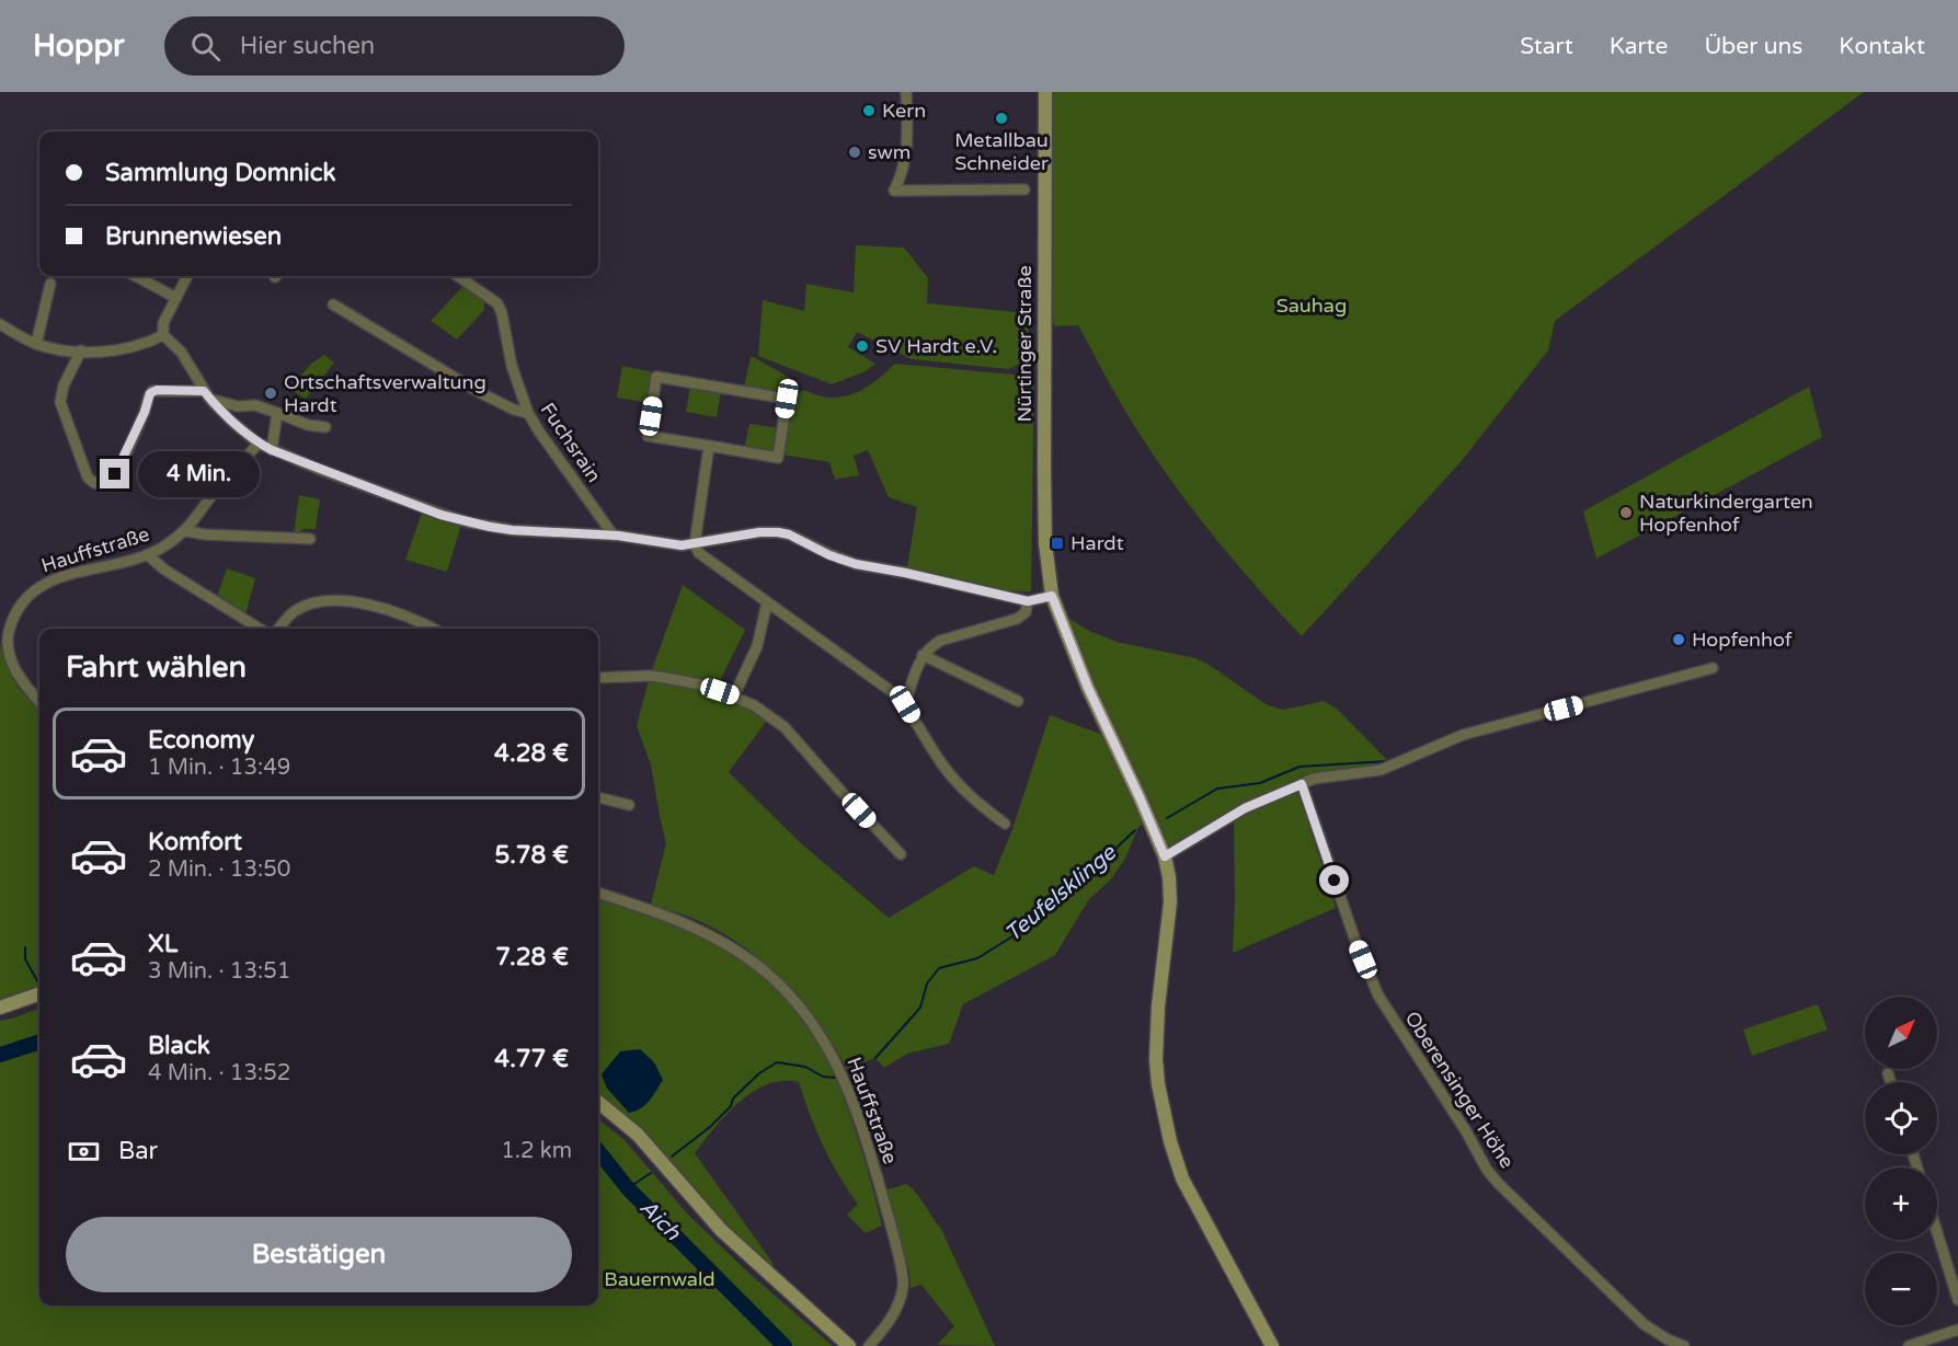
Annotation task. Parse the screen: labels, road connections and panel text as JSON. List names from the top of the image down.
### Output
{
  "streets": {
    "main road": ["Nürtinger Straße"],
    "street": ["Fuchsrain", "Hauffstraße", "Oberensinger Höhe"]
  },
  "water": ["Teufelsklinge", "Aich"],
  "parks": ["Sauhag", "Bauernwald"],
  "places": {
    "other": [
      "Kern",
      "Metallbau Schneider",
      "swm",
      "SV Hardt e.V.",
      "Ortschaftsverwaltung Hardt",
      "Naturkindergarten Hopfenhof",
      "Hopfenhof"
    ],
    "transit": ["Hardt"]
  },
  "north": "top right",
  "page": {
    "header": "Hoppr",
    "search": "Hier suchen",
    "nav": [
      "Start",
      "Karte",
      "Über uns",
      "Kontakt"
    ],
    "banner": ["Sammlung Domnick", "Brunnenwiesen"],
    "bubble": "4 Min.",
    "heading": "Fahrt wählen",
    "list": [
      {
        "name": "Economy",
        "note": "1 Min. · 13:49",
        "value": "4.28 €"
      },
      {
        "name": "Komfort",
        "note": "2 Min. · 13:50",
        "value": "5.78 €"
      },
      {
        "name": "XL",
        "note": "3 Min. · 13:51",
        "value": "7.28 €"
      },
      {
        "name": "Black",
        "note": "4 Min. · 13:52",
        "value": "4.77 €"
      }
    ],
    "map_buttons": ["+", "−"],
    "pay": ["Bar", "1.2 km"],
    "buttons": "Bestätigen"
  }
}
